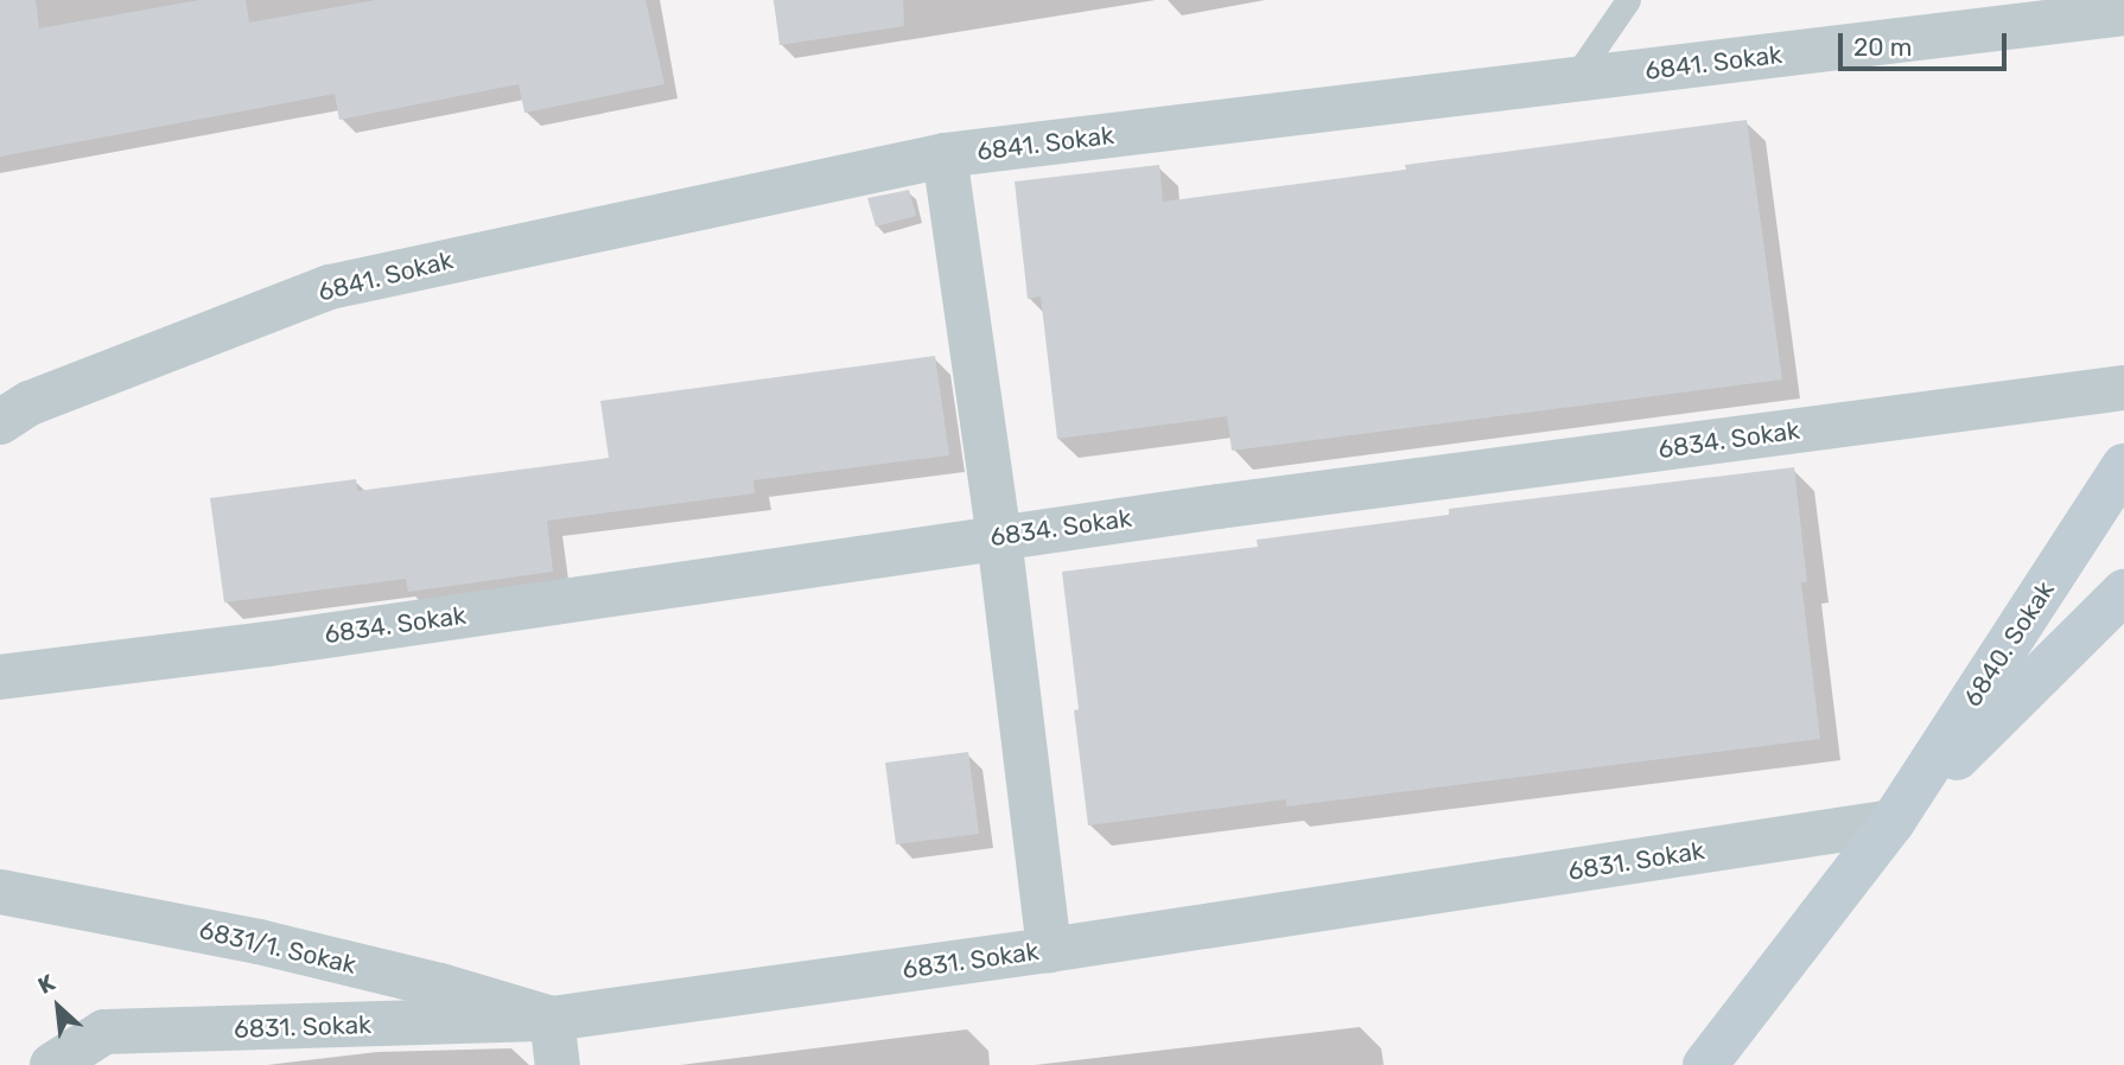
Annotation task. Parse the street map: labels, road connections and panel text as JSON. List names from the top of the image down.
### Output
{
  "streets": {
    "street": [
      "6841. Sokak",
      "6834. Sokak",
      "6840. Sokak",
      "6831. Sokak",
      "6831/1. Sokak"
    ]
  },
  "crossings": [
    ["6840. Sokak", "6831. Sokak"],
    ["6831. Sokak", "6831/1. Sokak"]
  ],
  "scale_bar": "20 m",
  "north": "top left"
}
